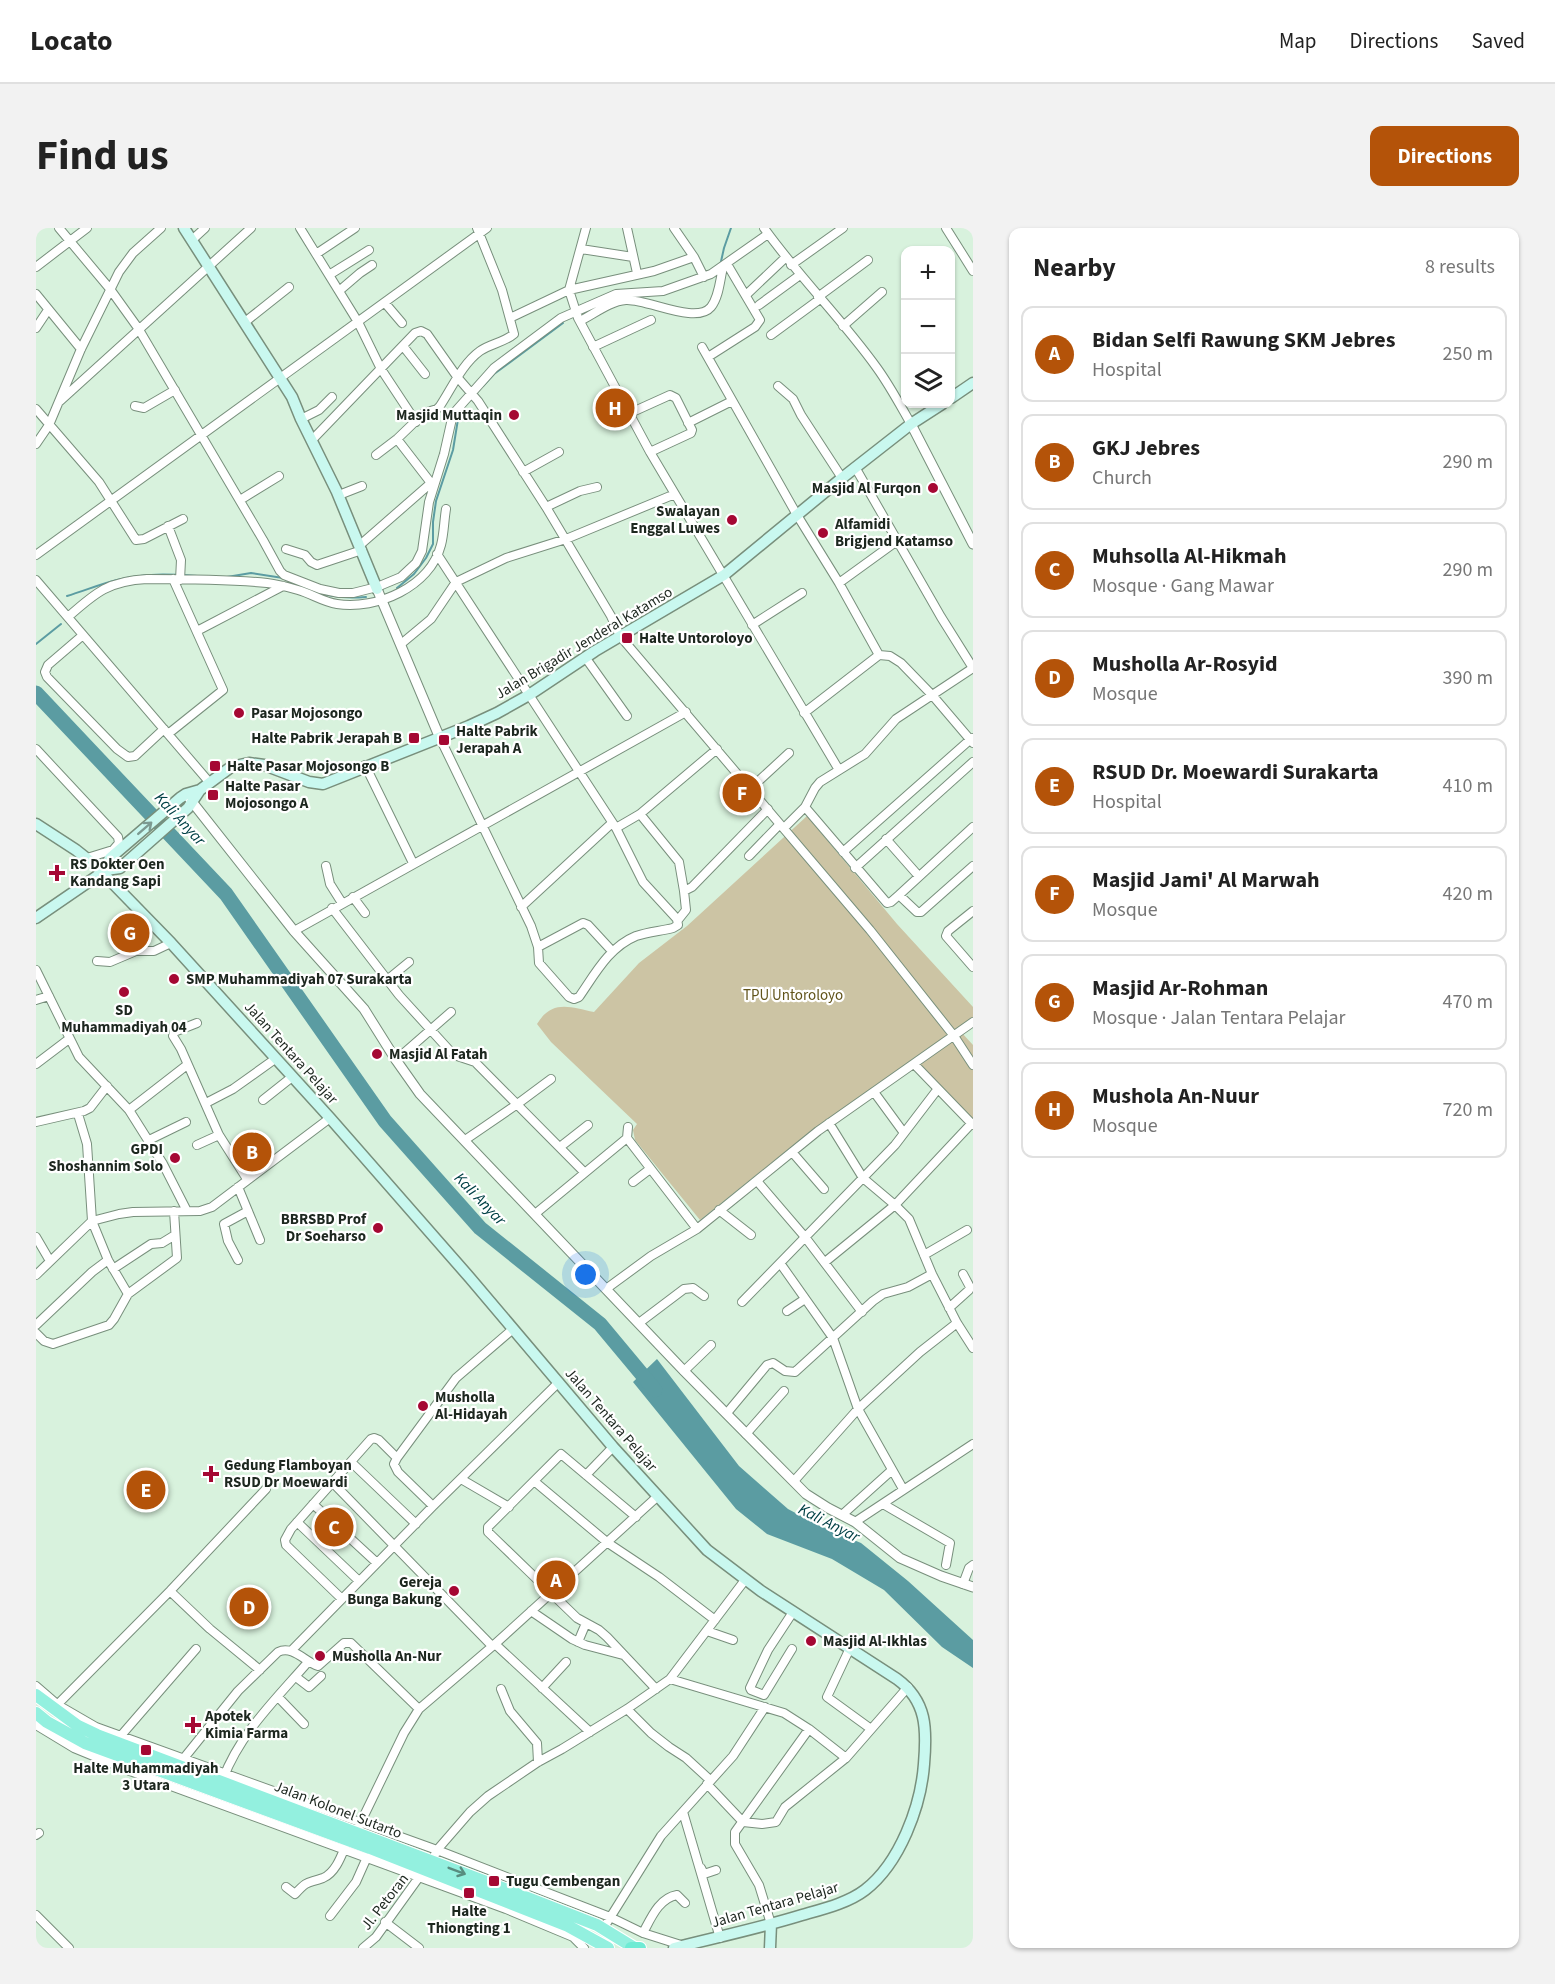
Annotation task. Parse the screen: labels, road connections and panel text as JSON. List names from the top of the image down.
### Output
{
  "streets": {
    "main road": ["Jalan Brigadir Jenderal Katamso", "Jalan Tentara Pelajar", "Jalan Kolonel Sutarto"],
    "street": ["Jl. Petoran"]
  },
  "crossings": [
    ["Jalan Tentara Pelajar", "Jl. Petoran"],
    ["Jalan Kolonel Sutarto", "Jl. Petoran"]
  ],
  "water": ["Kali Anyar"],
  "parks": ["TPU Untoroloyo"],
  "places": {
    "other": [
      "Masjid Muttaqin",
      "Masjid Al Furqon",
      "Swalayan Enggal Luwes",
      "Alfamidi Brigjend Katamso",
      "Pasar Mojosongo",
      "SMP Muhammadiyah 07 Surakarta",
      "SD Muhammadiyah 04",
      "Masjid Al Fatah",
      "GPDI Shoshannim Solo",
      "BBRSBD Prof Dr Soeharso",
      "Musholla Al-Hidayah",
      "Gereja Bunga Bakung",
      "Masjid Al-Ikhlas",
      "Musholla An-Nur"
    ],
    "transit": [
      "Halte Untoroloyo",
      "Halte Pabrik Jerapah B",
      "Halte Pabrik Jerapah A",
      "Halte Pasar Mojosongo B",
      "Halte Pasar Mojosongo A",
      "Halte Muhammadiyah 3 Utara",
      "Tugu Cembengan",
      "Halte Thiongting 1"
    ],
    "health": ["RS Dokter Oen Kandang Sapi", "Gedung Flamboyan RSUD Dr Moewardi", "Apotek Kimia Farma"]
  },
  "page": {
    "header": "Locato",
    "nav": ["Map", "Directions", "Saved"],
    "title": "Find us",
    "buttons": "Directions",
    "heading": ["Nearby", "8 results"],
    "map_buttons": ["+", "−"],
    "list": [
      {
        "mark": "A",
        "name": "Bidan Selfi Rawung SKM Jebres",
        "note": "Hospital",
        "value": "250 m"
      },
      {
        "mark": "B",
        "name": "GKJ Jebres",
        "note": "Church",
        "value": "290 m"
      },
      {
        "mark": "C",
        "name": "Muhsolla Al-Hikmah",
        "note": "Mosque · Gang Mawar",
        "value": "290 m"
      },
      {
        "mark": "D",
        "name": "Musholla Ar-Rosyid",
        "note": "Mosque",
        "value": "390 m"
      },
      {
        "mark": "E",
        "name": "RSUD Dr. Moewardi Surakarta",
        "note": "Hospital",
        "value": "410 m"
      },
      {
        "mark": "F",
        "name": "Masjid Jami' Al Marwah",
        "note": "Mosque",
        "value": "420 m"
      },
      {
        "mark": "G",
        "name": "Masjid Ar-Rohman",
        "note": "Mosque · Jalan Tentara Pelajar",
        "value": "470 m"
      },
      {
        "mark": "H",
        "name": "Mushola An-Nuur",
        "note": "Mosque",
        "value": "720 m"
      }
    ],
    "pins": [
      "H",
      "F",
      "G",
      "B",
      "E",
      "C",
      "A",
      "D"
    ]
  }
}
